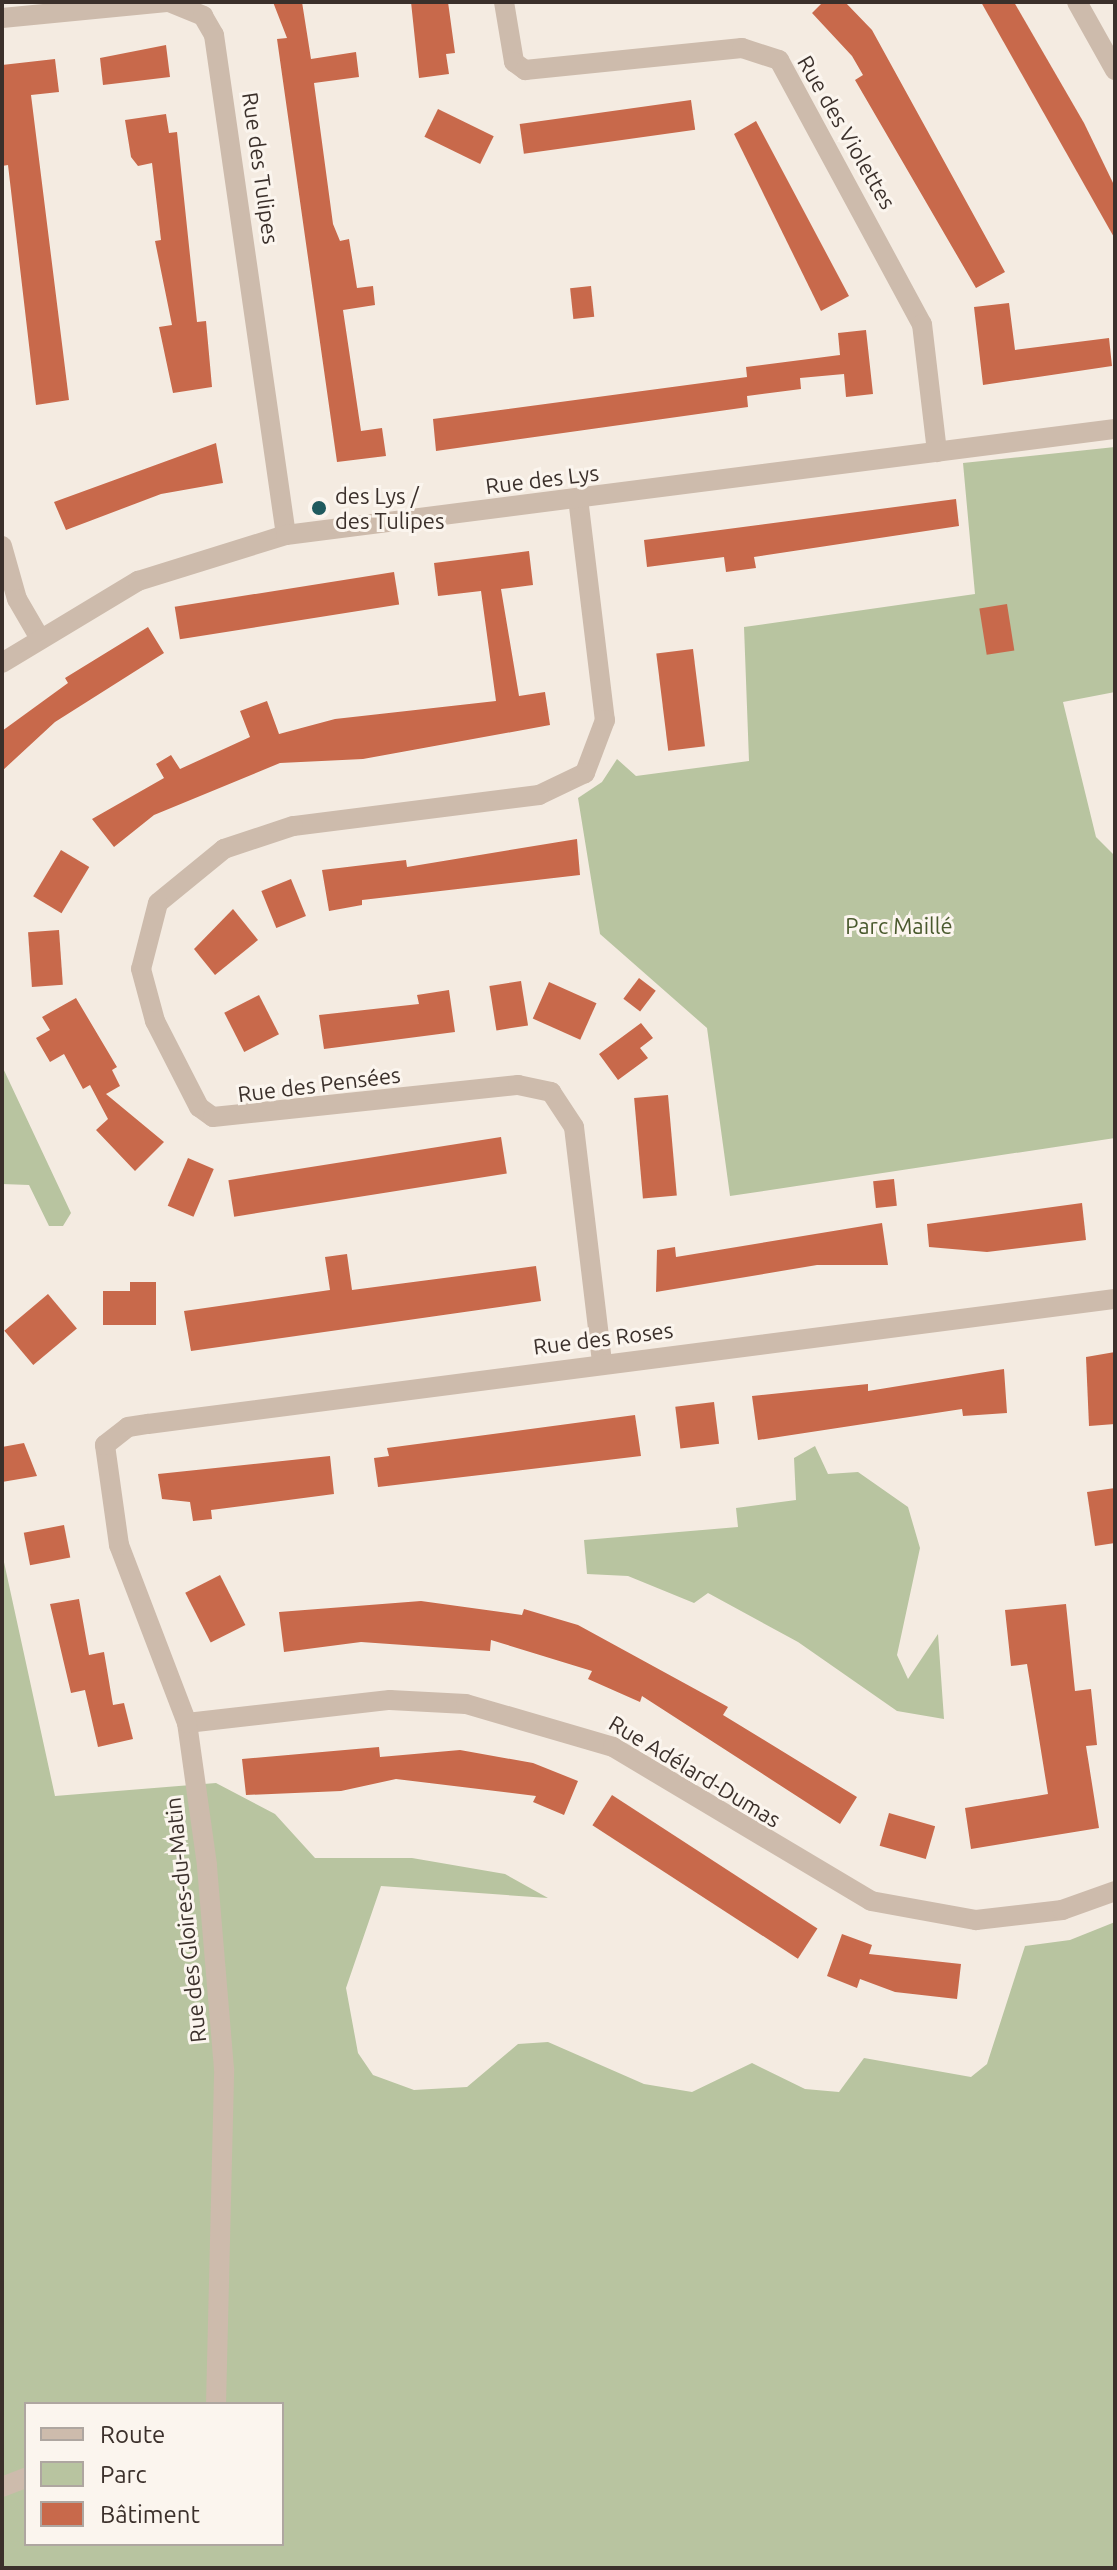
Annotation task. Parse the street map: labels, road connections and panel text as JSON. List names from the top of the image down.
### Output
{
  "streets": {
    "street": [
      "Rue des Violettes",
      "Rue des Tulipes",
      "Rue des Lys",
      "Rue des Pensées",
      "Rue des Roses",
      "Rue Adélard-Dumas",
      "Rue des Gloires-du-Matin"
    ]
  },
  "crossings": [
    ["Rue des Violettes", "Rue des Lys"],
    ["Rue des Tulipes", "Rue des Lys"],
    ["Rue des Lys", "Rue des Pensées"],
    ["Rue des Pensées", "Rue des Roses"],
    ["Rue des Roses", "Rue des Gloires-du-Matin"],
    ["Rue Adélard-Dumas", "Rue des Gloires-du-Matin"]
  ],
  "parks": ["Parc Maillé"],
  "places": ["des Lys / des Tulipes"],
  "legend": ["Route", "Parc", "Bâtiment"]
}
